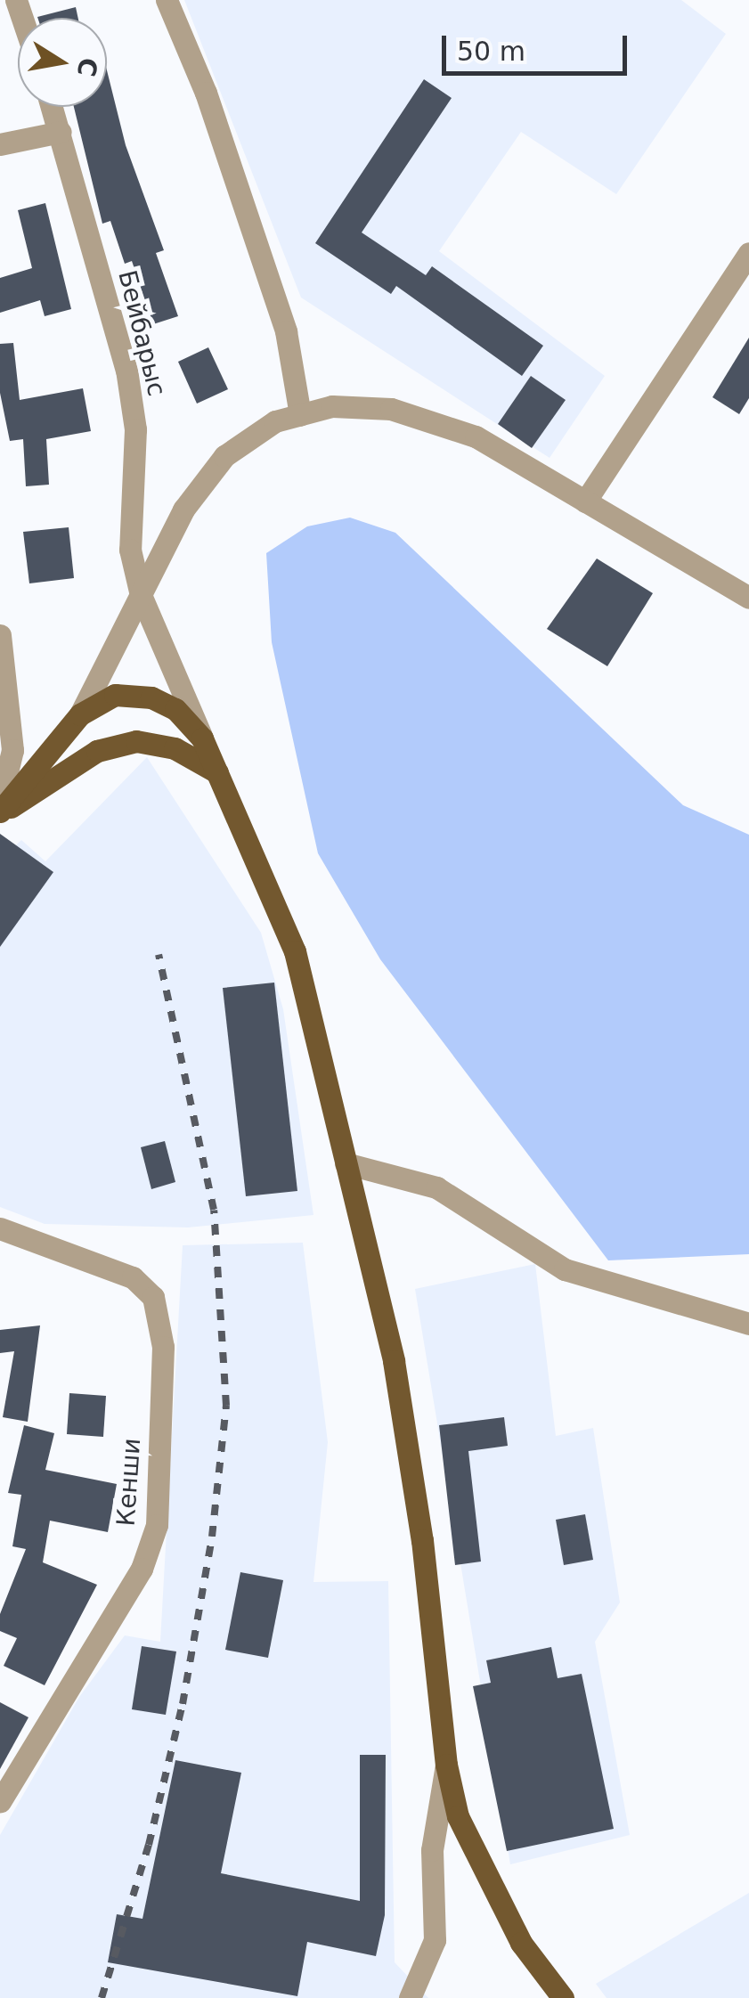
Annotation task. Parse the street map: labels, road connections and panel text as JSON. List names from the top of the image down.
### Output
{
  "streets": {
    "street": ["Бейбарыс", "Кенши"]
  },
  "scale_bar": "50 m",
  "north": "right"
}
